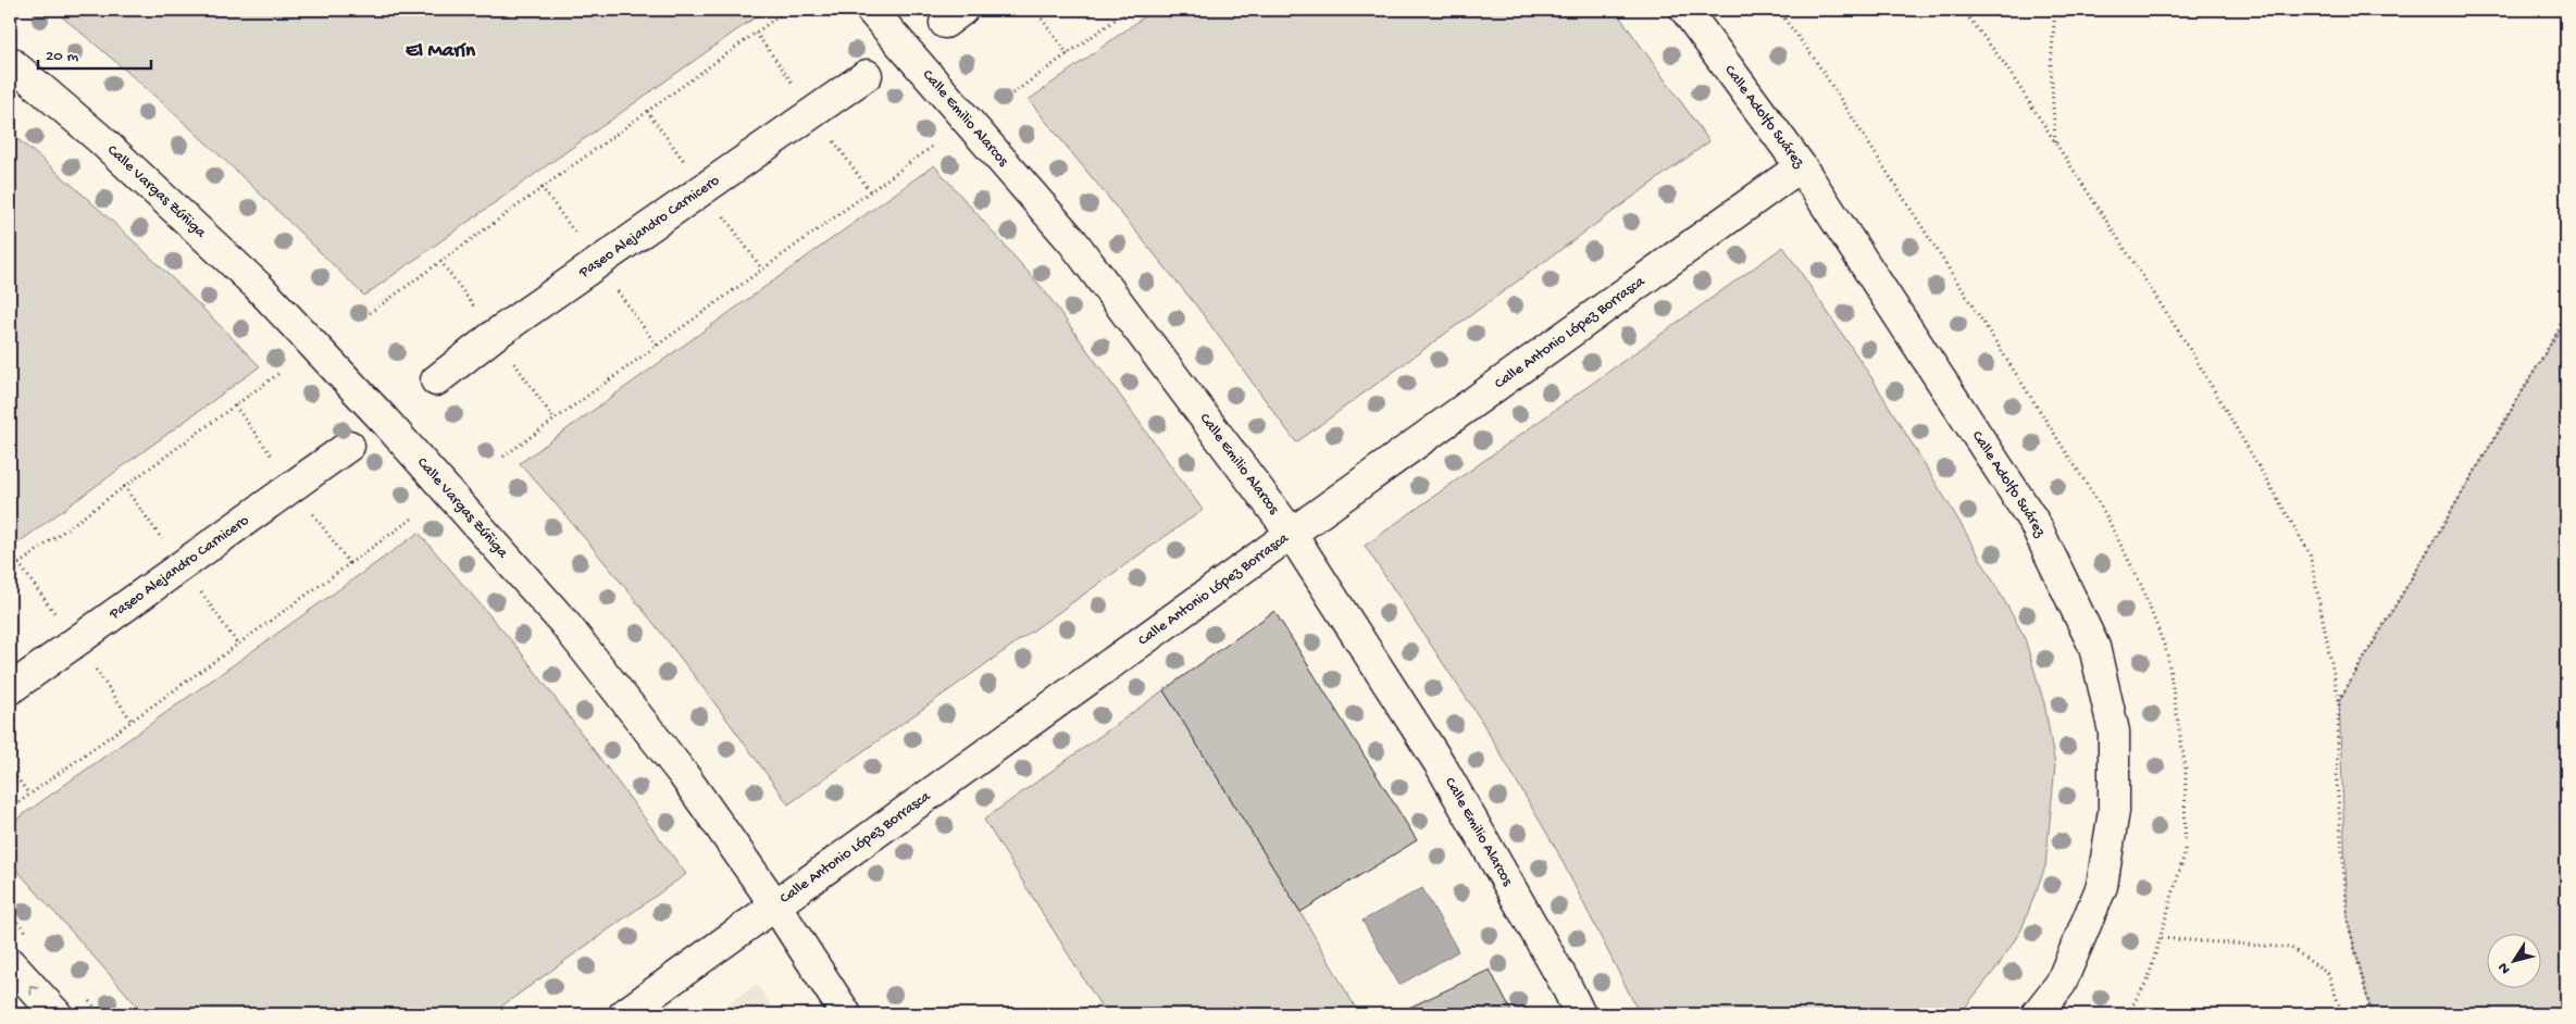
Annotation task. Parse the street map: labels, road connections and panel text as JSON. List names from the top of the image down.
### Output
{
  "streets": {
    "street": [
      "Calle Adolfo Suárez",
      "Calle Emilio Alarcos",
      "Calle Vargas Zúñiga",
      "Paseo Alejandro Carnicero",
      "Calle Antonio López Borrasca"
    ]
  },
  "crossings": [
    ["Calle Adolfo Suárez", "Calle Antonio López Borrasca"],
    ["Calle Emilio Alarcos", "Calle Antonio López Borrasca"],
    ["Calle Vargas Zúñiga", "Calle Antonio López Borrasca"]
  ],
  "districts": ["El Marín"],
  "scale_bar": "20 m",
  "north": "bottom left"
}
